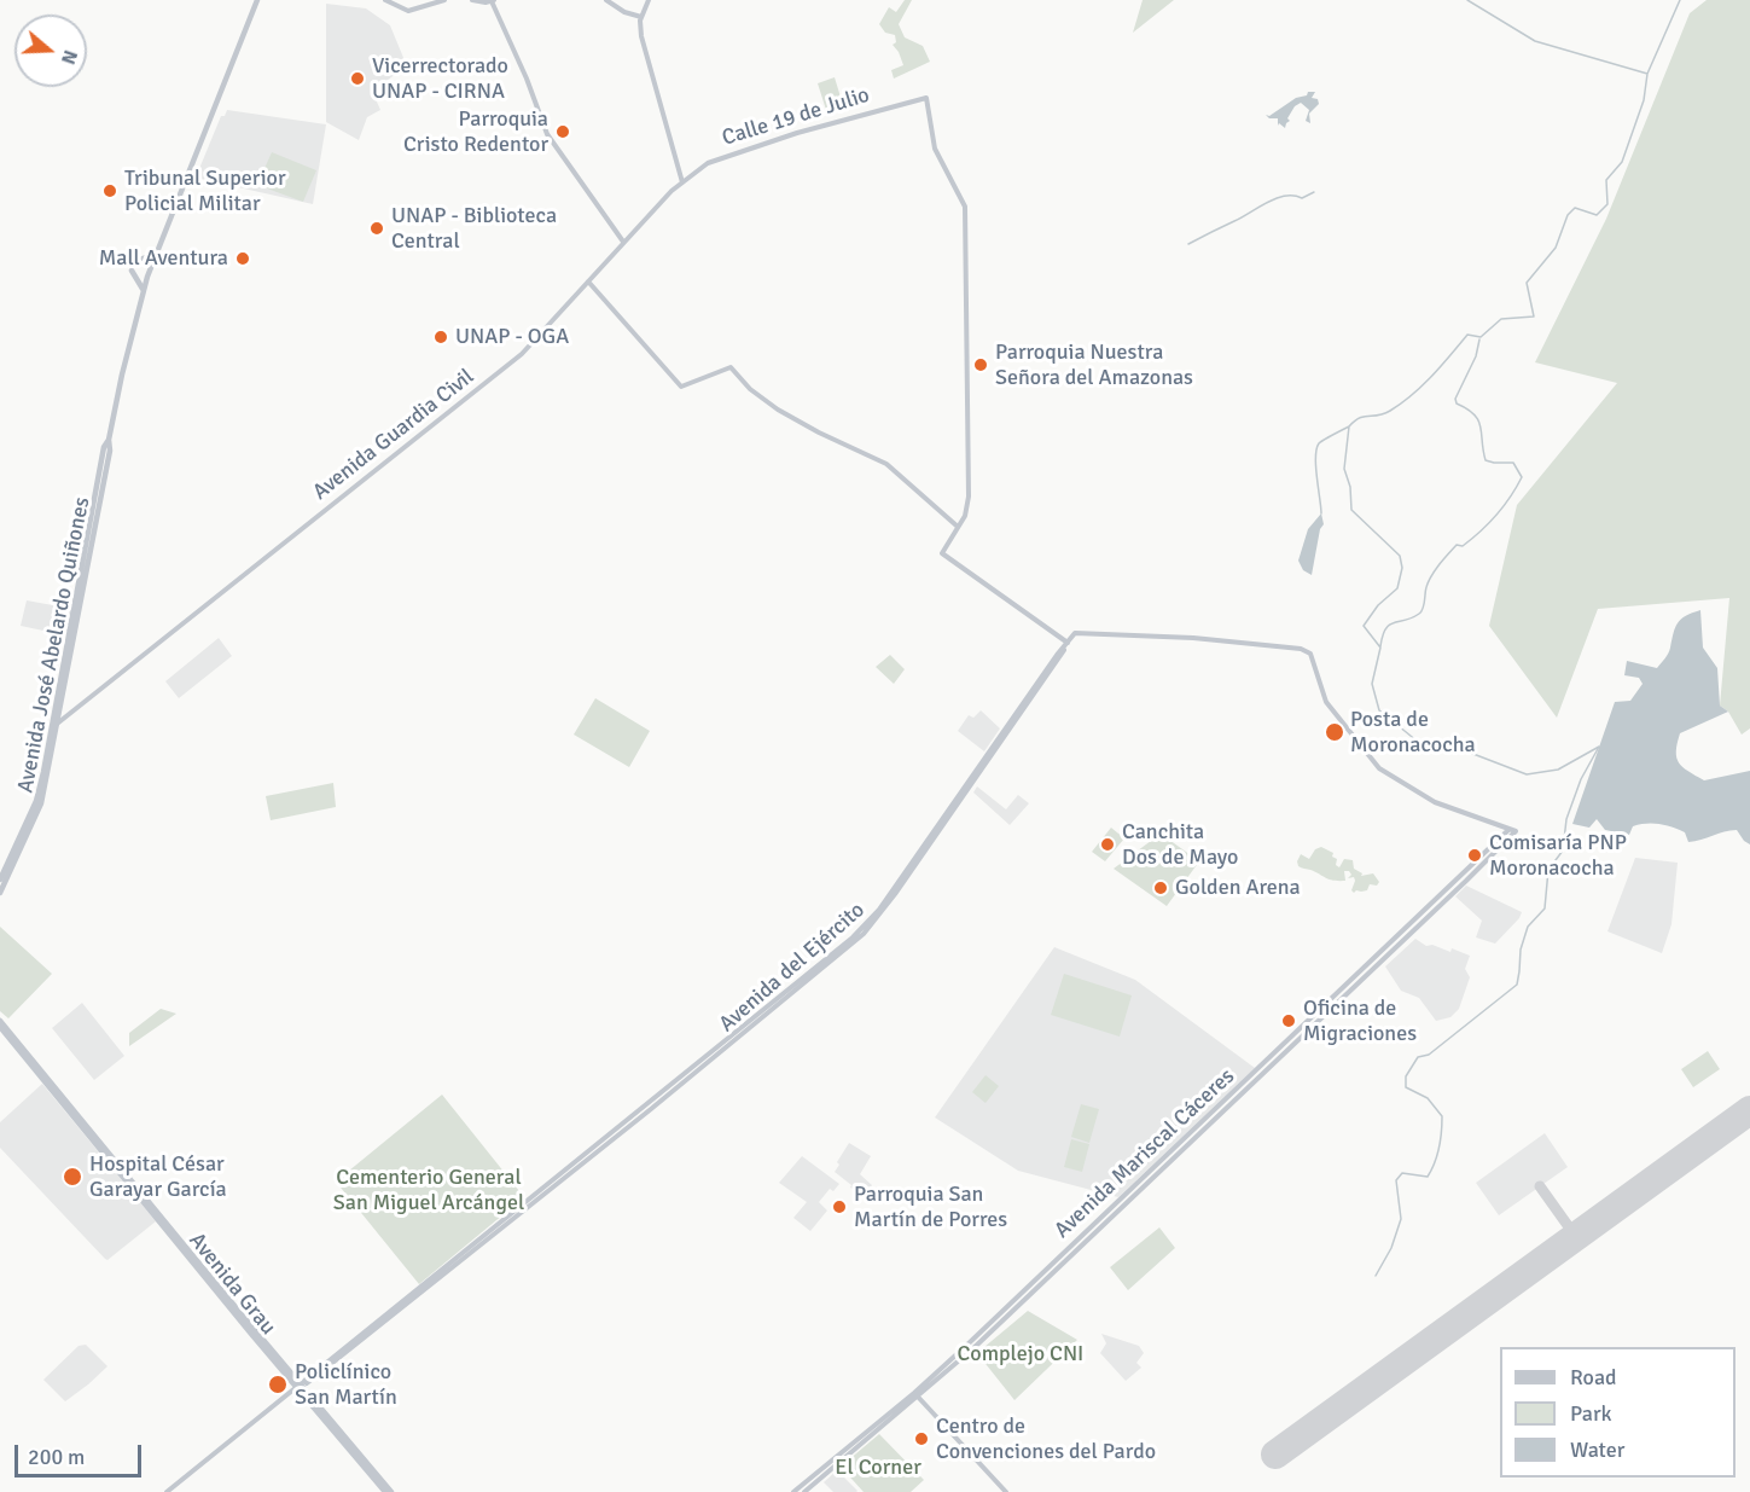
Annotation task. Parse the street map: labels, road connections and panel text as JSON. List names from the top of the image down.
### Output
{
  "streets": {
    "main road": [
      "Calle 19 de Julio",
      "Avenida Guardia Civil",
      "Avenida José Abelardo Quiñones",
      "Avenida del Ejército",
      "Avenida Mariscal Cáceres",
      "Avenida Grau"
    ]
  },
  "crossings": [
    ["Calle 19 de Julio", "Avenida Guardia Civil"],
    ["Avenida Guardia Civil", "Avenida José Abelardo Quiñones"],
    ["Avenida del Ejército", "Avenida Mariscal Cáceres"],
    ["Avenida del Ejército", "Avenida Grau"]
  ],
  "parks": ["Cementerio General San Miguel Arcángel", "Complejo CNI", "El Corner"],
  "places": [
    "Vicerrectorado UNAP - CIRNA",
    "Parroquia Cristo Redentor",
    "Tribunal Superior Policial Militar",
    "UNAP - Biblioteca Central",
    "Mall Aventura",
    "UNAP - OGA",
    "Parroquia Nuestra Señora del Amazonas",
    "Posta de Moronacocha",
    "Canchita Dos de Mayo",
    "Comisaría PNP Moronacocha",
    "Golden Arena",
    "Oficina de Migraciones",
    "Hospital César Garayar García",
    "Parroquia San Martín de Porres",
    "Policlínico San Martín",
    "Centro de Convenciones del Pardo"
  ],
  "legend": ["Road", "Park", "Water"],
  "scale_bar": "200 m",
  "north": "right"
}
